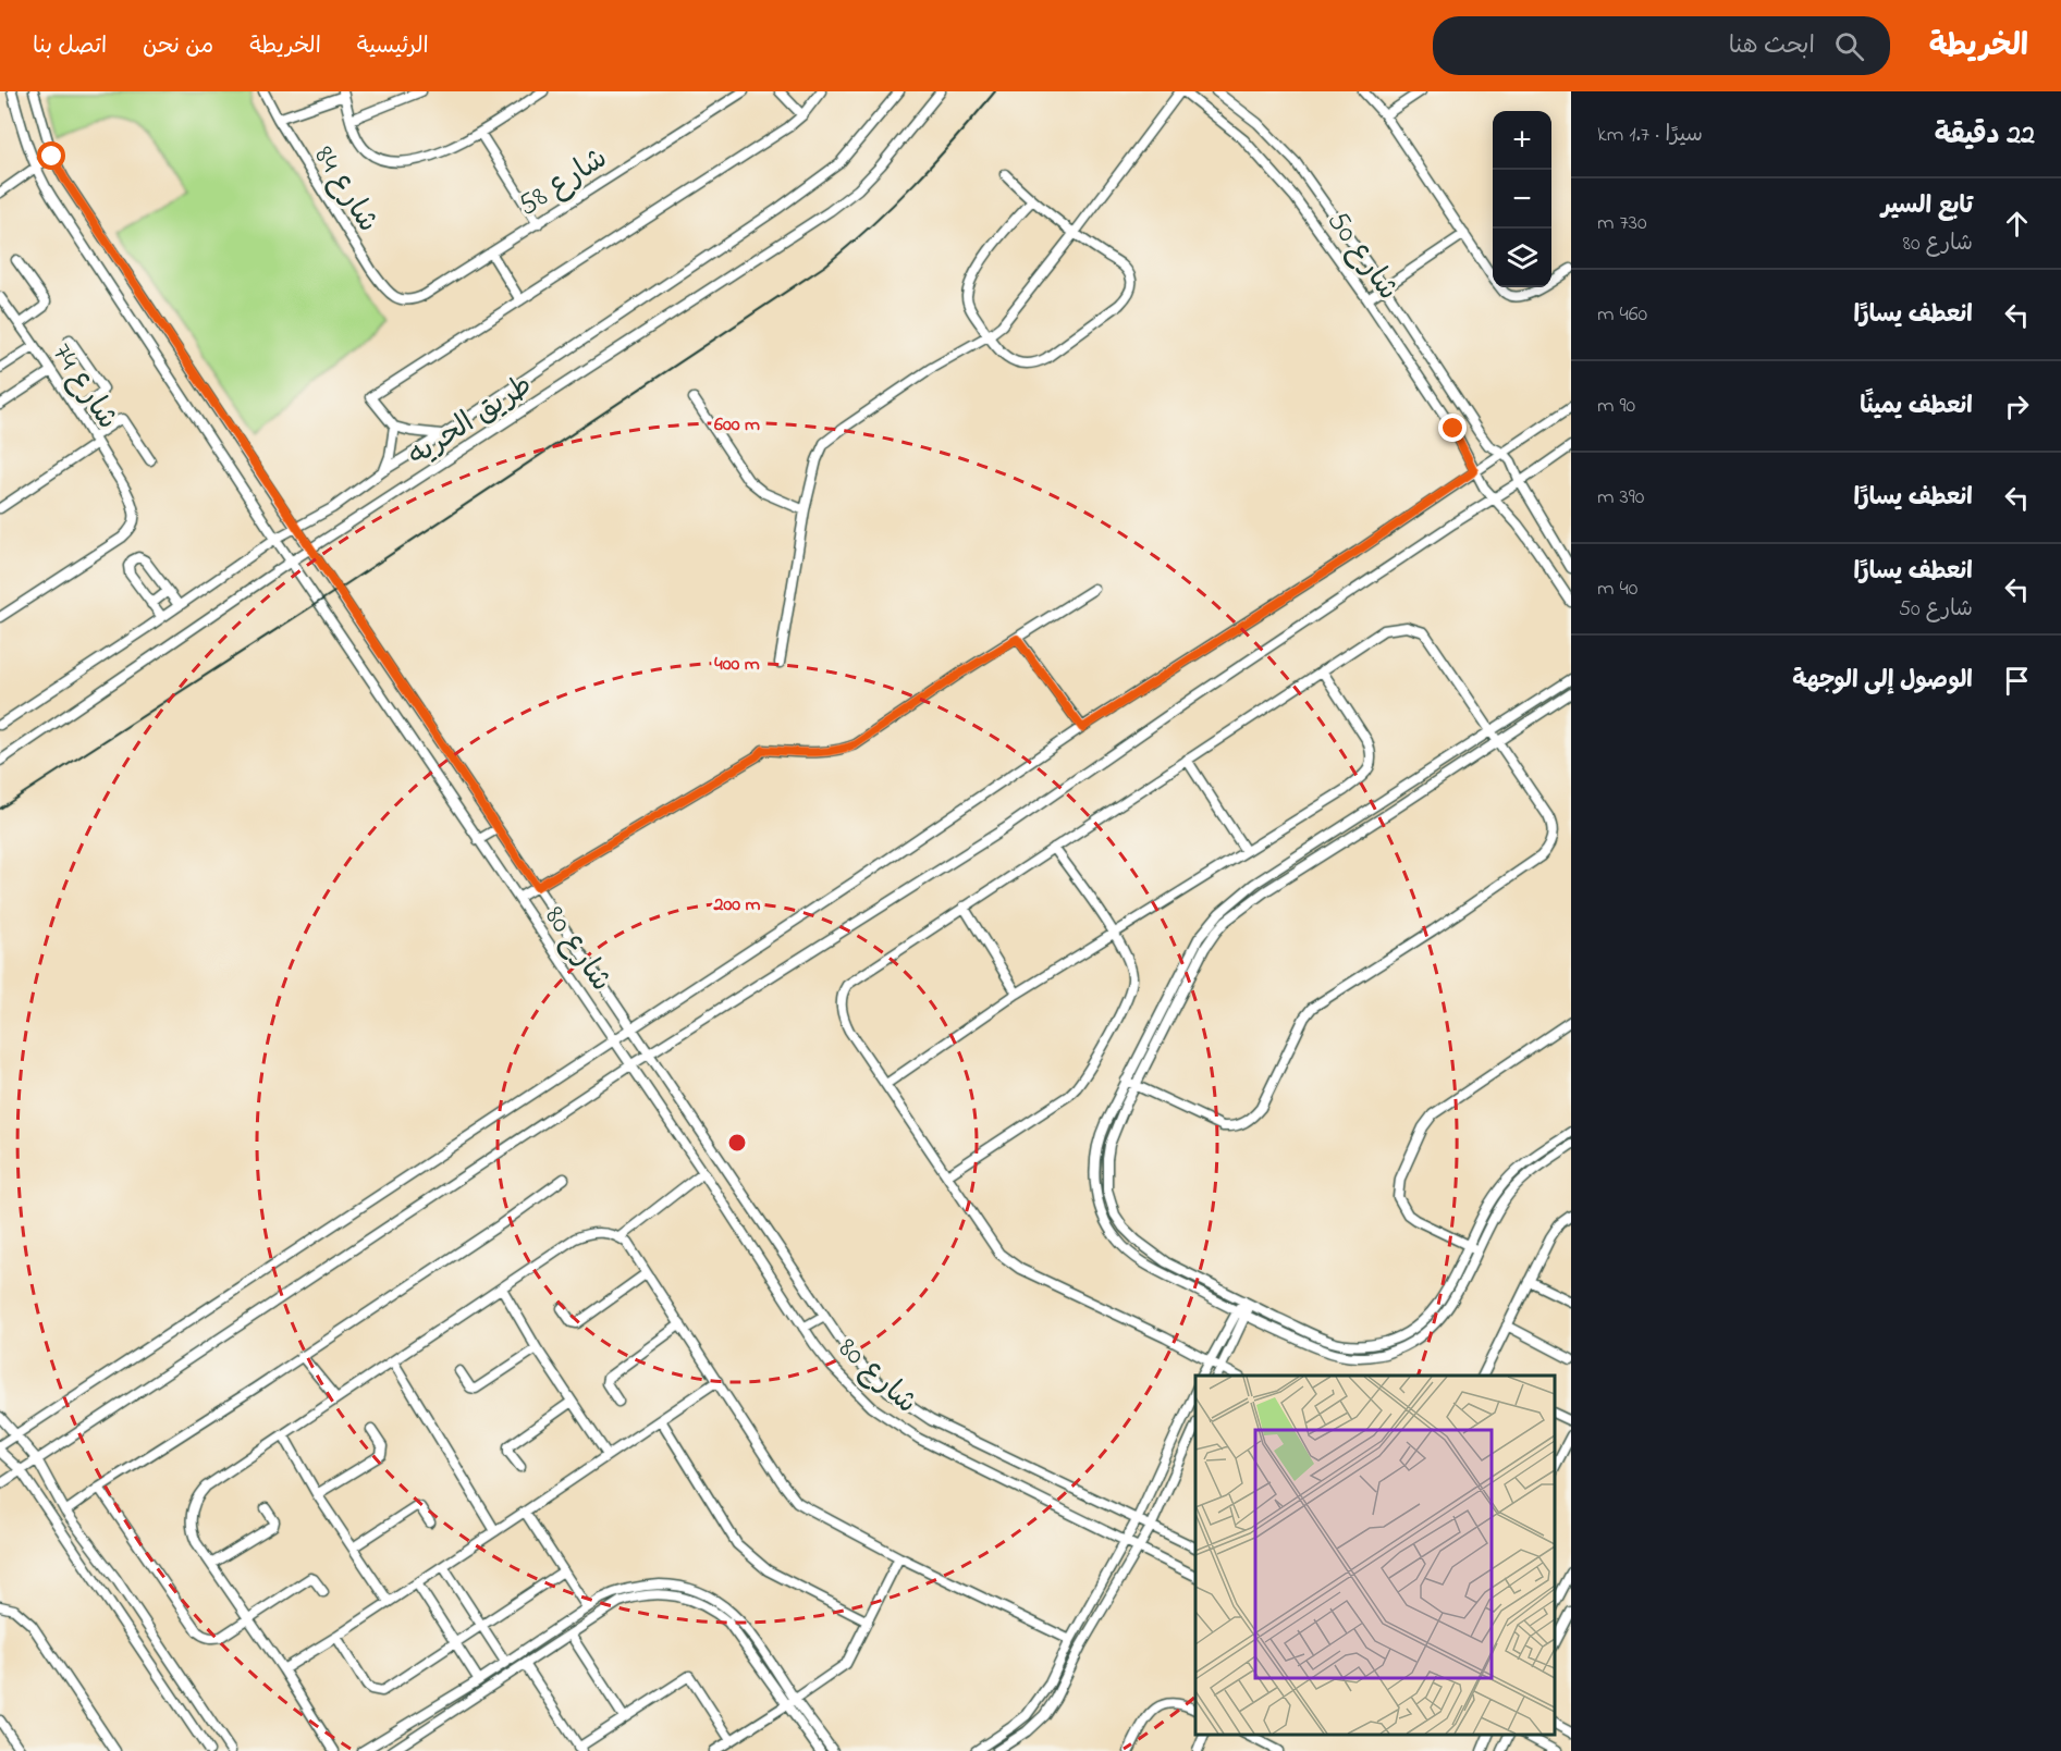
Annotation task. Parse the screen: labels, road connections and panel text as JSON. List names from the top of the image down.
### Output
{
  "streets": {
    "street": [
      "شارع 58",
      "شارع 84",
      "شارع 50",
      "شارع 74",
      "طريق الحريه",
      "شارع 80"
    ]
  },
  "crossings": [
    ["شارع 58", "شارع 84"],
    ["طريق الحريه", "شارع 80"]
  ],
  "page": {
    "header": "الخريطة",
    "search": "ابحث هنا",
    "nav": [
      "الرئيسية",
      "الخريطة",
      "من نحن",
      "اتصل بنا"
    ],
    "heading": ["22 دقيقة", "سيرًا · 1.7 km"],
    "map_buttons": ["+", "−"],
    "list": [
      ["تابع السير", "شارع 80", "730 m"],
      ["انعطف يسارًا", "460 m"],
      ["انعطف يمينًا", "90 m"],
      ["انعطف يسارًا", "390 m"],
      ["انعطف يسارًا", "شارع 50", "40 m"],
      "الوصول إلى الوجهة"
    ]
  },
  "rings": ["600 m", "400 m", "200 m"]
}
